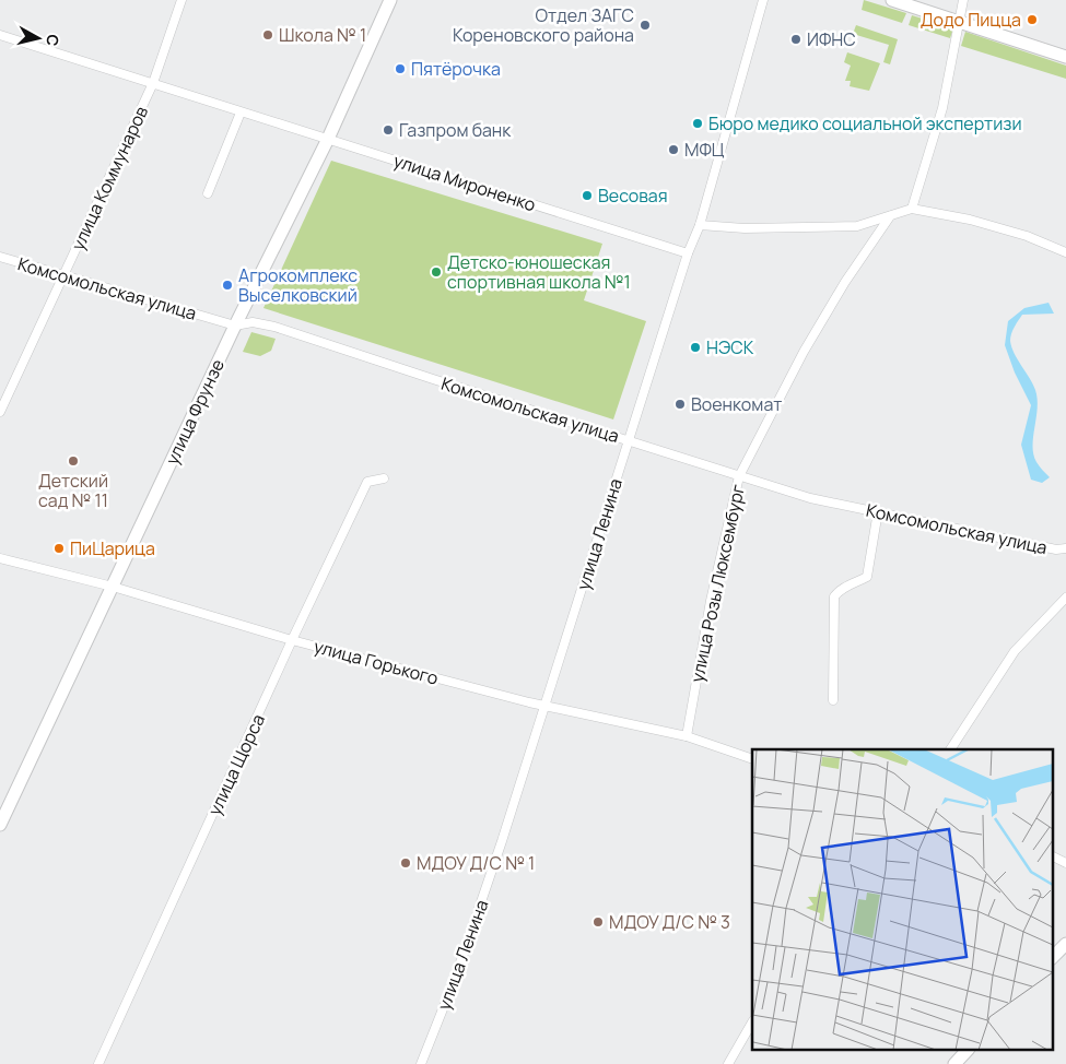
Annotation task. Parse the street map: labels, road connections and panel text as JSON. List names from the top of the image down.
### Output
{
  "streets": {
    "main road": ["улица Фрунзе"],
    "street": [
      "улица Коммунаров",
      "улица Мироненко",
      "Комсомольская улица",
      "улица Ленина",
      "улица Розы Люксембург",
      "улица Горького",
      "улица Щорса"
    ]
  },
  "crossings": [
    ["улица Коммунаров", "улица Мироненко"],
    ["улица Коммунаров", "Комсомольская улица"],
    ["улица Мироненко", "улица Фрунзе"],
    ["улица Мироненко", "улица Ленина"],
    ["Комсомольская улица", "улица Фрунзе"],
    ["Комсомольская улица", "улица Ленина"],
    ["Комсомольская улица", "улица Розы Люксембург"],
    ["улица Фрунзе", "улица Горького"],
    ["улица Ленина", "улица Горького"],
    ["улица Розы Люксембург", "улица Горького"],
    ["улица Горького", "улица Щорса"]
  ],
  "places": [
    "Додо Пицца",
    "Отдел ЗАГС Кореновского района",
    "Школа № 1",
    "ИФНС",
    "Пятёрочка",
    "Бюро медико социальной экспертизи",
    "Газпром банк",
    "МФЦ",
    "Весовая",
    "Детско-юношеская спортивная школа №1",
    "Агрокомплекс Выселковский",
    "НЭСК",
    "Военкомат",
    "Детский сад № 11",
    "ПиЦарица",
    "МДОУ Д/С № 1",
    "МДОУ Д/С № 3"
  ],
  "north": "right"
}
